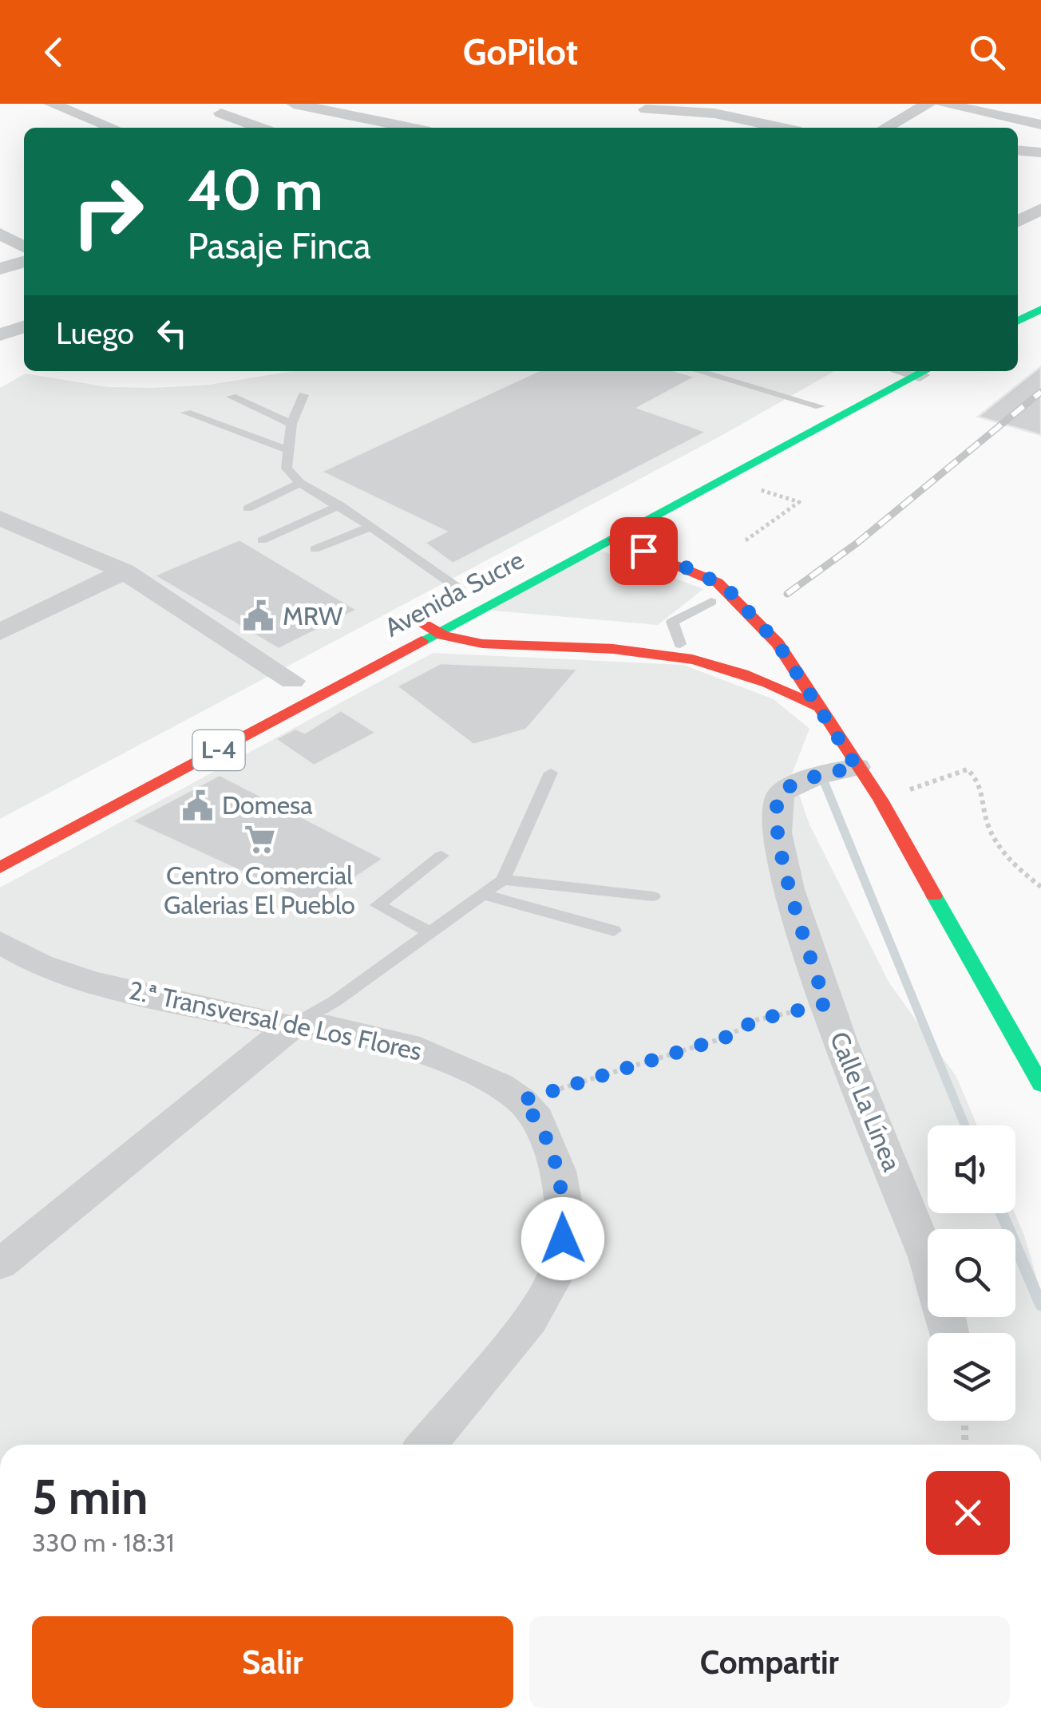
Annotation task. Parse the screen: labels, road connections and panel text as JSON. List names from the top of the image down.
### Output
{
  "streets": {
    "main road": ["Avenida Sucre", "L-4"],
    "street": ["2.ª Transversal de Los Flores", "Calle La Línea"]
  },
  "places": {
    "public building": ["MRW", "Domesa"],
    "supermarket": ["Centro Comercial Galerias El Pueblo"]
  },
  "page": {
    "header": "GoPilot",
    "turn": ["40 m", "Pasaje Finca"],
    "then": "Luego",
    "heading": ["5 min", "330 m · 18:31"],
    "buttons": ["Salir", "Compartir"]
  }
}
